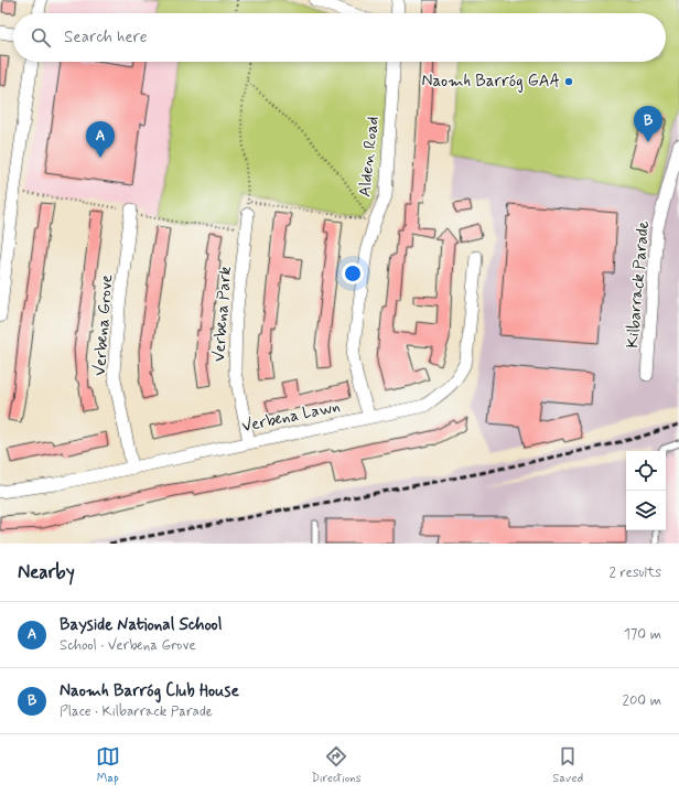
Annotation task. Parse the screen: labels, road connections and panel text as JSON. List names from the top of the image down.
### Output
{
  "streets": {
    "street": [
      "Alden Road",
      "Kilbarrack Parade",
      "Verbena Park",
      "Verbena Grove",
      "Verbena Lawn"
    ]
  },
  "crossings": [
    ["Alden Road", "Verbena Lawn"],
    ["Verbena Park", "Verbena Lawn"],
    ["Verbena Grove", "Verbena Lawn"]
  ],
  "places": ["Naomh Barróg GAA"],
  "page": {
    "search": "Search here",
    "pins": ["B", "A"],
    "heading": ["Nearby", "2 results"],
    "list": [
      {
        "mark": "A",
        "name": "Bayside National School",
        "note": "School · Verbena Grove",
        "value": "170 m"
      },
      {
        "mark": "B",
        "name": "Naomh Barróg Club House",
        "note": "Place · Kilbarrack Parade",
        "value": "200 m"
      }
    ],
    "nav": ["Map", "Directions", "Saved"]
  }
}
